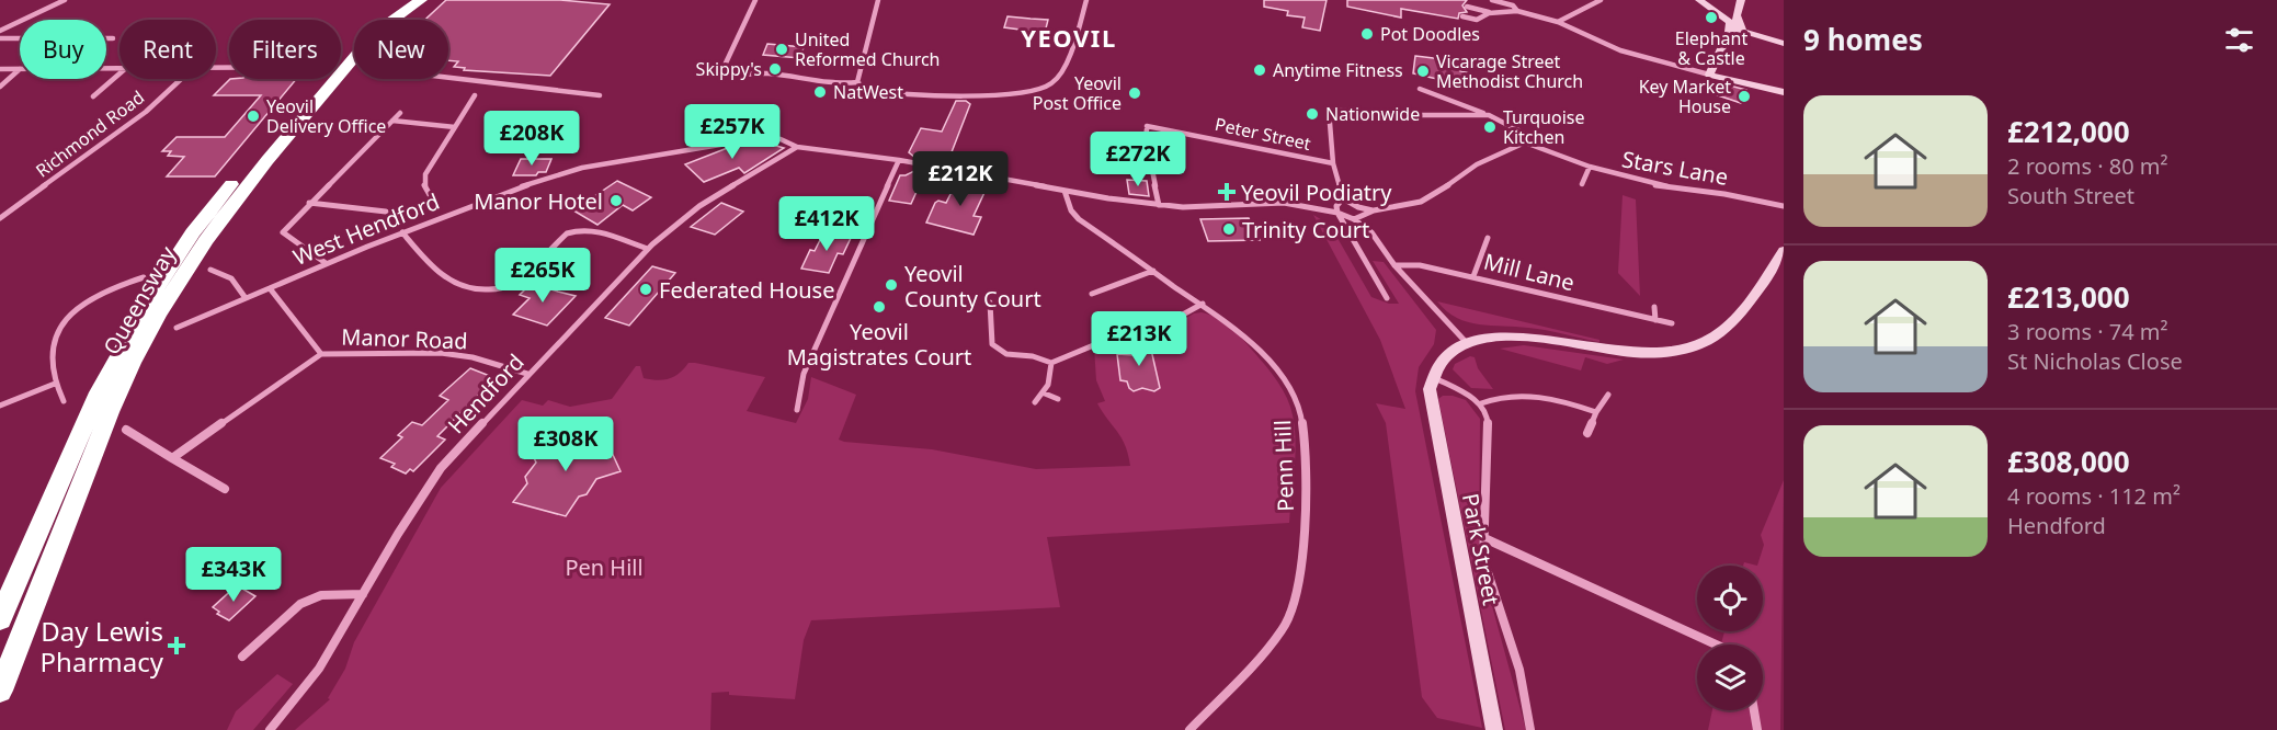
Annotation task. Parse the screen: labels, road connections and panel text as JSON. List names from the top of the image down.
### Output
{
  "streets": {
    "highway": ["Queensway"],
    "street": [
      "Richmond Road",
      "Peter Street",
      "Stars Lane",
      "West Hendford",
      "Mill Lane",
      "Manor Road",
      "Hendford",
      "Penn Hill",
      "Park Street"
    ]
  },
  "crossings": [
    ["West Hendford", "Manor Road"],
    ["Manor Road", "Hendford"]
  ],
  "districts": ["YEOVIL"],
  "parks": ["Pen Hill"],
  "places": {
    "other": [
      "Elephant & Castle",
      "Pot Doodles",
      "United Reformed Church",
      "Skippy's",
      "Anytime Fitness",
      "Vicarage Street Methodist Church",
      "NatWest",
      "Yeovil Post Office",
      "Key Market House",
      "Nationwide",
      "Yeovil Delivery Office",
      "Turquoise Kitchen",
      "Manor Hotel",
      "Trinity Court",
      "Yeovil County Court",
      "Federated House",
      "Yeovil Magistrates Court"
    ],
    "health": ["Yeovil Podiatry", "Day Lewis Pharmacy"]
  },
  "page": {
    "heading": "9 homes",
    "chip": [
      "Buy",
      "Rent",
      "Filters",
      "New"
    ],
    "list": [
      {
        "name": "£212,000",
        "note": "2 rooms · 80 m² · South Street"
      },
      {
        "name": "£213,000",
        "note": "3 rooms · 74 m² · St Nicholas Close"
      },
      {
        "name": "£308,000",
        "note": "4 rooms · 112 m² · Hendford"
      }
    ],
    "price": [
      "£257K",
      "£208K",
      "£272K",
      "£212K",
      "£412K",
      "£265K",
      "£213K",
      "£308K",
      "£343K"
    ]
  }
}
